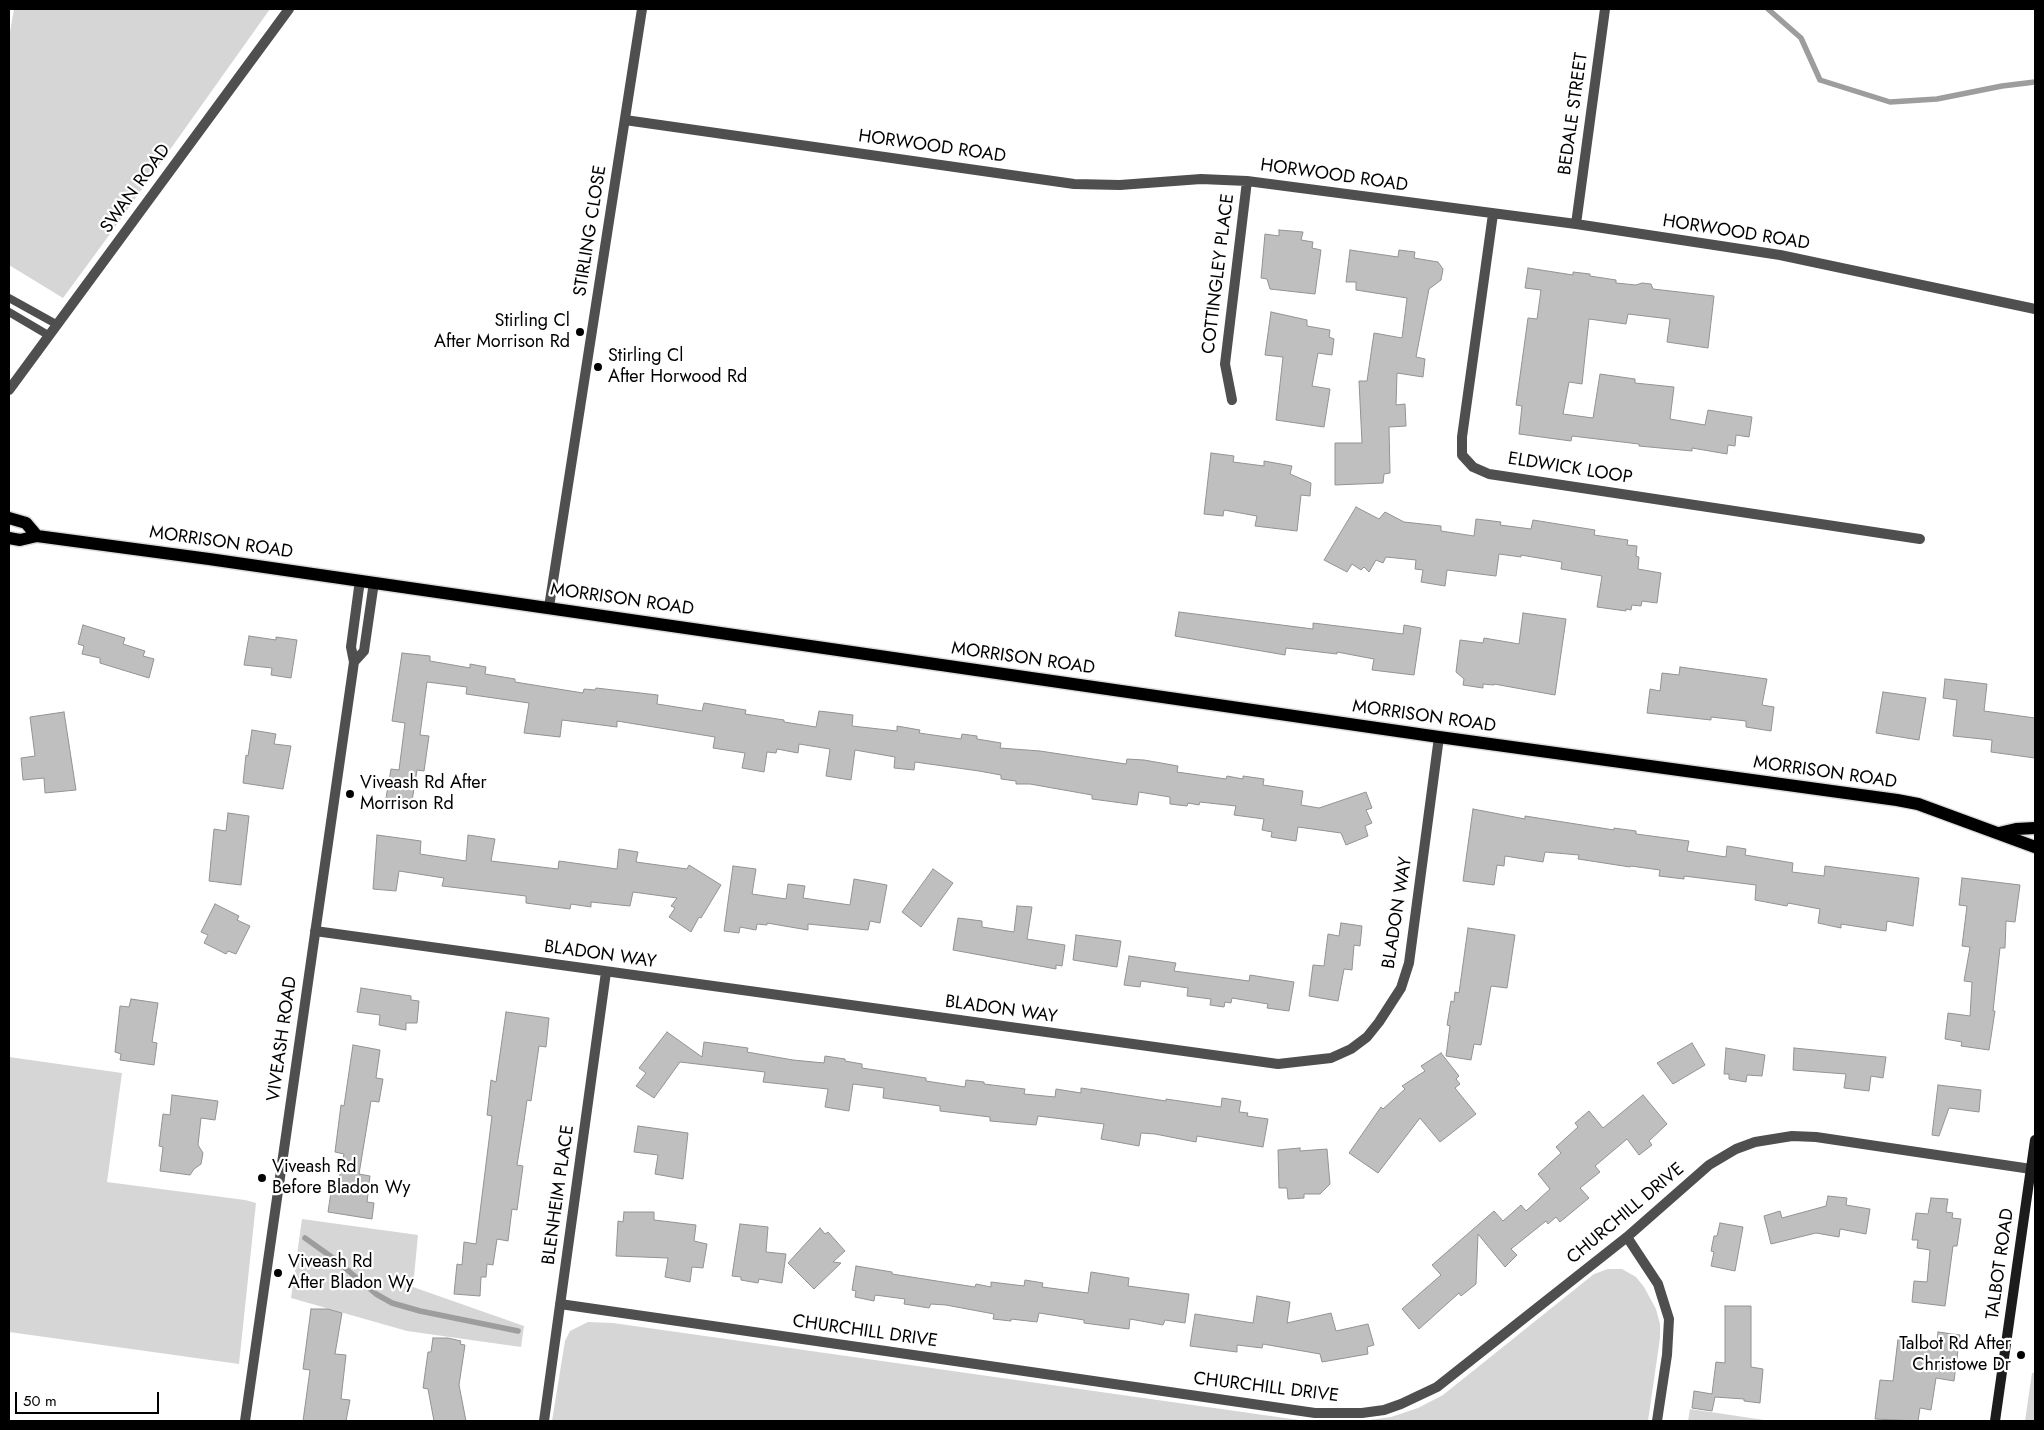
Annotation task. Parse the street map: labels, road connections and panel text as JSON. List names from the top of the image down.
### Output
{
  "streets": {
    "main road": ["MORRISON ROAD", "TALBOT ROAD"],
    "street": [
      "BEDALE STREET",
      "HORWOOD ROAD",
      "SWAN ROAD",
      "STIRLING CLOSE",
      "COTTINGLEY PLACE",
      "ELDWICK LOOP",
      "BLADON WAY",
      "VIVEASH ROAD",
      "BLENHEIM PLACE",
      "CHURCHILL DRIVE"
    ]
  },
  "crossings": [
    ["BEDALE STREET", "HORWOOD ROAD"],
    ["HORWOOD ROAD", "STIRLING CLOSE"],
    ["HORWOOD ROAD", "COTTINGLEY PLACE"],
    ["HORWOOD ROAD", "ELDWICK LOOP"],
    ["STIRLING CLOSE", "MORRISON ROAD"],
    ["MORRISON ROAD", "BLADON WAY"],
    ["MORRISON ROAD", "VIVEASH ROAD"],
    ["BLADON WAY", "VIVEASH ROAD"],
    ["BLADON WAY", "BLENHEIM PLACE"],
    ["BLENHEIM PLACE", "CHURCHILL DRIVE"],
    ["CHURCHILL DRIVE", "TALBOT ROAD"]
  ],
  "places": [
    "Stirling Cl After Morrison Rd",
    "Stirling Cl After Horwood Rd",
    "Viveash Rd After Morrison Rd",
    "Viveash Rd Before Bladon Wy",
    "Viveash Rd After Bladon Wy",
    "Talbot Rd After Christowe Dr"
  ],
  "scale_bar": "50 m"
}
